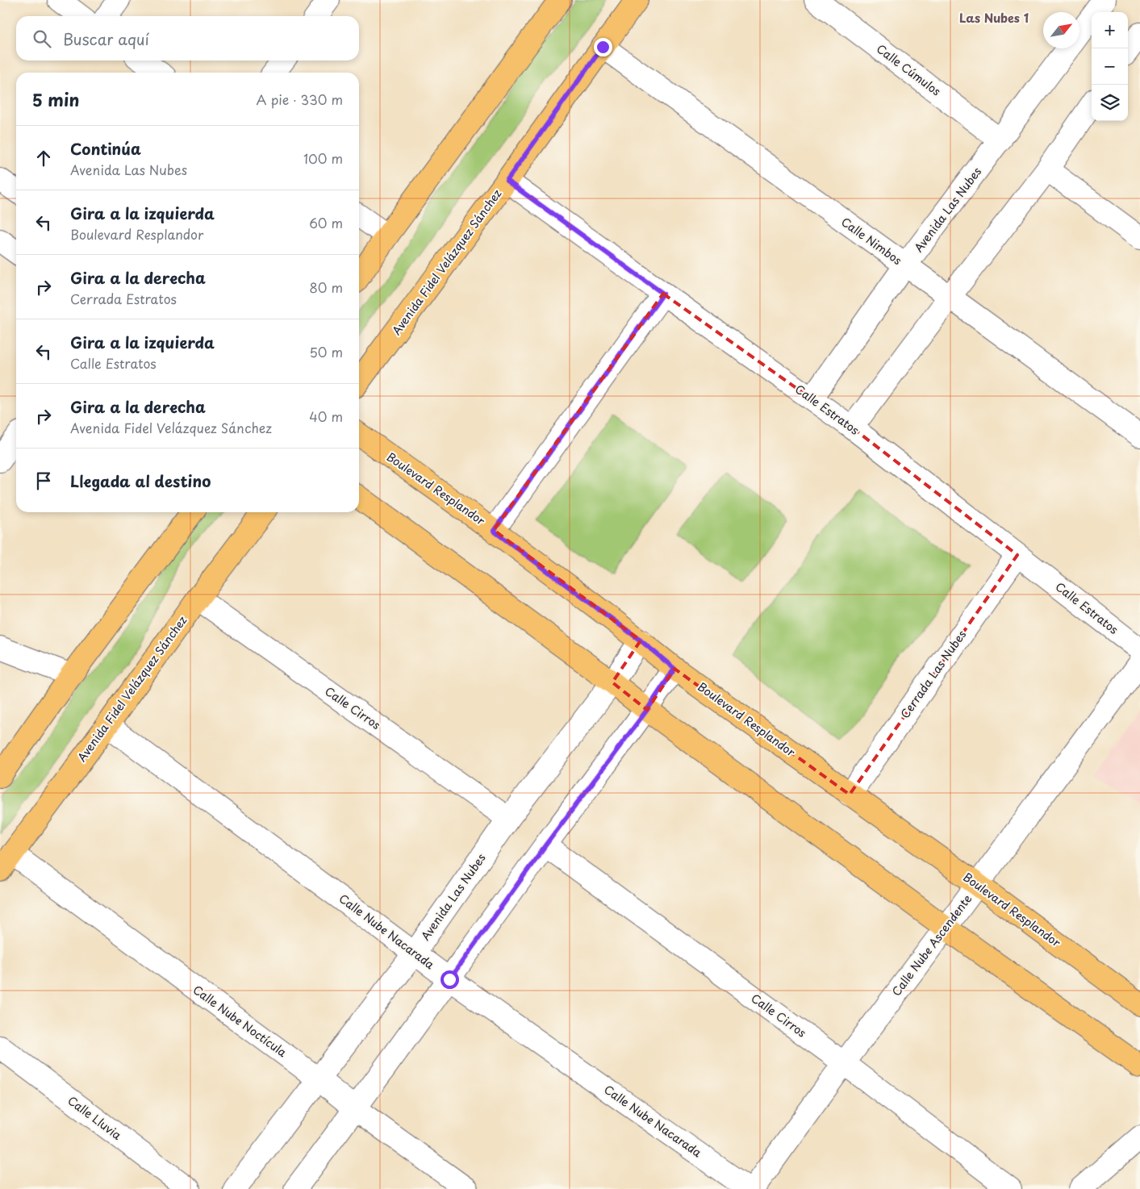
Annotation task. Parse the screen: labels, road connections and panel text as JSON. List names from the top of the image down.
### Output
{
  "streets": {
    "main road": ["Avenida Fidel Velázquez Sánchez", "Boulevard Resplandor"],
    "street": [
      "Calle Cúmulos",
      "Avenida Las Nubes",
      "Calle Nimbos",
      "Calle Estratos",
      "Cerrada Las Nubes",
      "Calle Cirros",
      "Calle Nube Nacarada",
      "Calle Nube Ascendente",
      "Calle Nube Noctícula",
      "Calle Lluvia"
    ]
  },
  "crossings": [
    ["Calle Cúmulos", "Avenida Las Nubes"],
    ["Avenida Las Nubes", "Calle Nimbos"],
    ["Avenida Las Nubes", "Calle Estratos"],
    ["Avenida Las Nubes", "Boulevard Resplandor"],
    ["Avenida Las Nubes", "Calle Cirros"],
    ["Avenida Las Nubes", "Calle Nube Nacarada"],
    ["Avenida Las Nubes", "Calle Nube Noctícula"],
    ["Calle Nimbos", "Avenida Fidel Velázquez Sánchez"],
    ["Avenida Fidel Velázquez Sánchez", "Calle Estratos"],
    ["Avenida Fidel Velázquez Sánchez", "Calle Cirros"],
    ["Avenida Fidel Velázquez Sánchez", "Calle Nube Nacarada"],
    ["Avenida Fidel Velázquez Sánchez", "Calle Nube Noctícula"],
    ["Calle Estratos", "Cerrada Las Nubes"],
    ["Boulevard Resplandor", "Cerrada Las Nubes"],
    ["Boulevard Resplandor", "Calle Nube Ascendente"],
    ["Calle Cirros", "Calle Nube Ascendente"]
  ],
  "districts": ["Las Nubes 1"],
  "north": "top right",
  "page": {
    "map_buttons": ["+", "−"],
    "search": "Buscar aquí",
    "heading": ["5 min", "A pie · 330 m"],
    "list": [
      ["Continúa", "Avenida Las Nubes", "100 m"],
      ["Gira a la izquierda", "Boulevard Resplandor", "60 m"],
      ["Gira a la derecha", "Cerrada Estratos", "80 m"],
      ["Gira a la izquierda", "Calle Estratos", "50 m"],
      ["Gira a la derecha", "Avenida Fidel Velázquez Sánchez", "40 m"],
      "Llegada al destino"
    ]
  }
}
